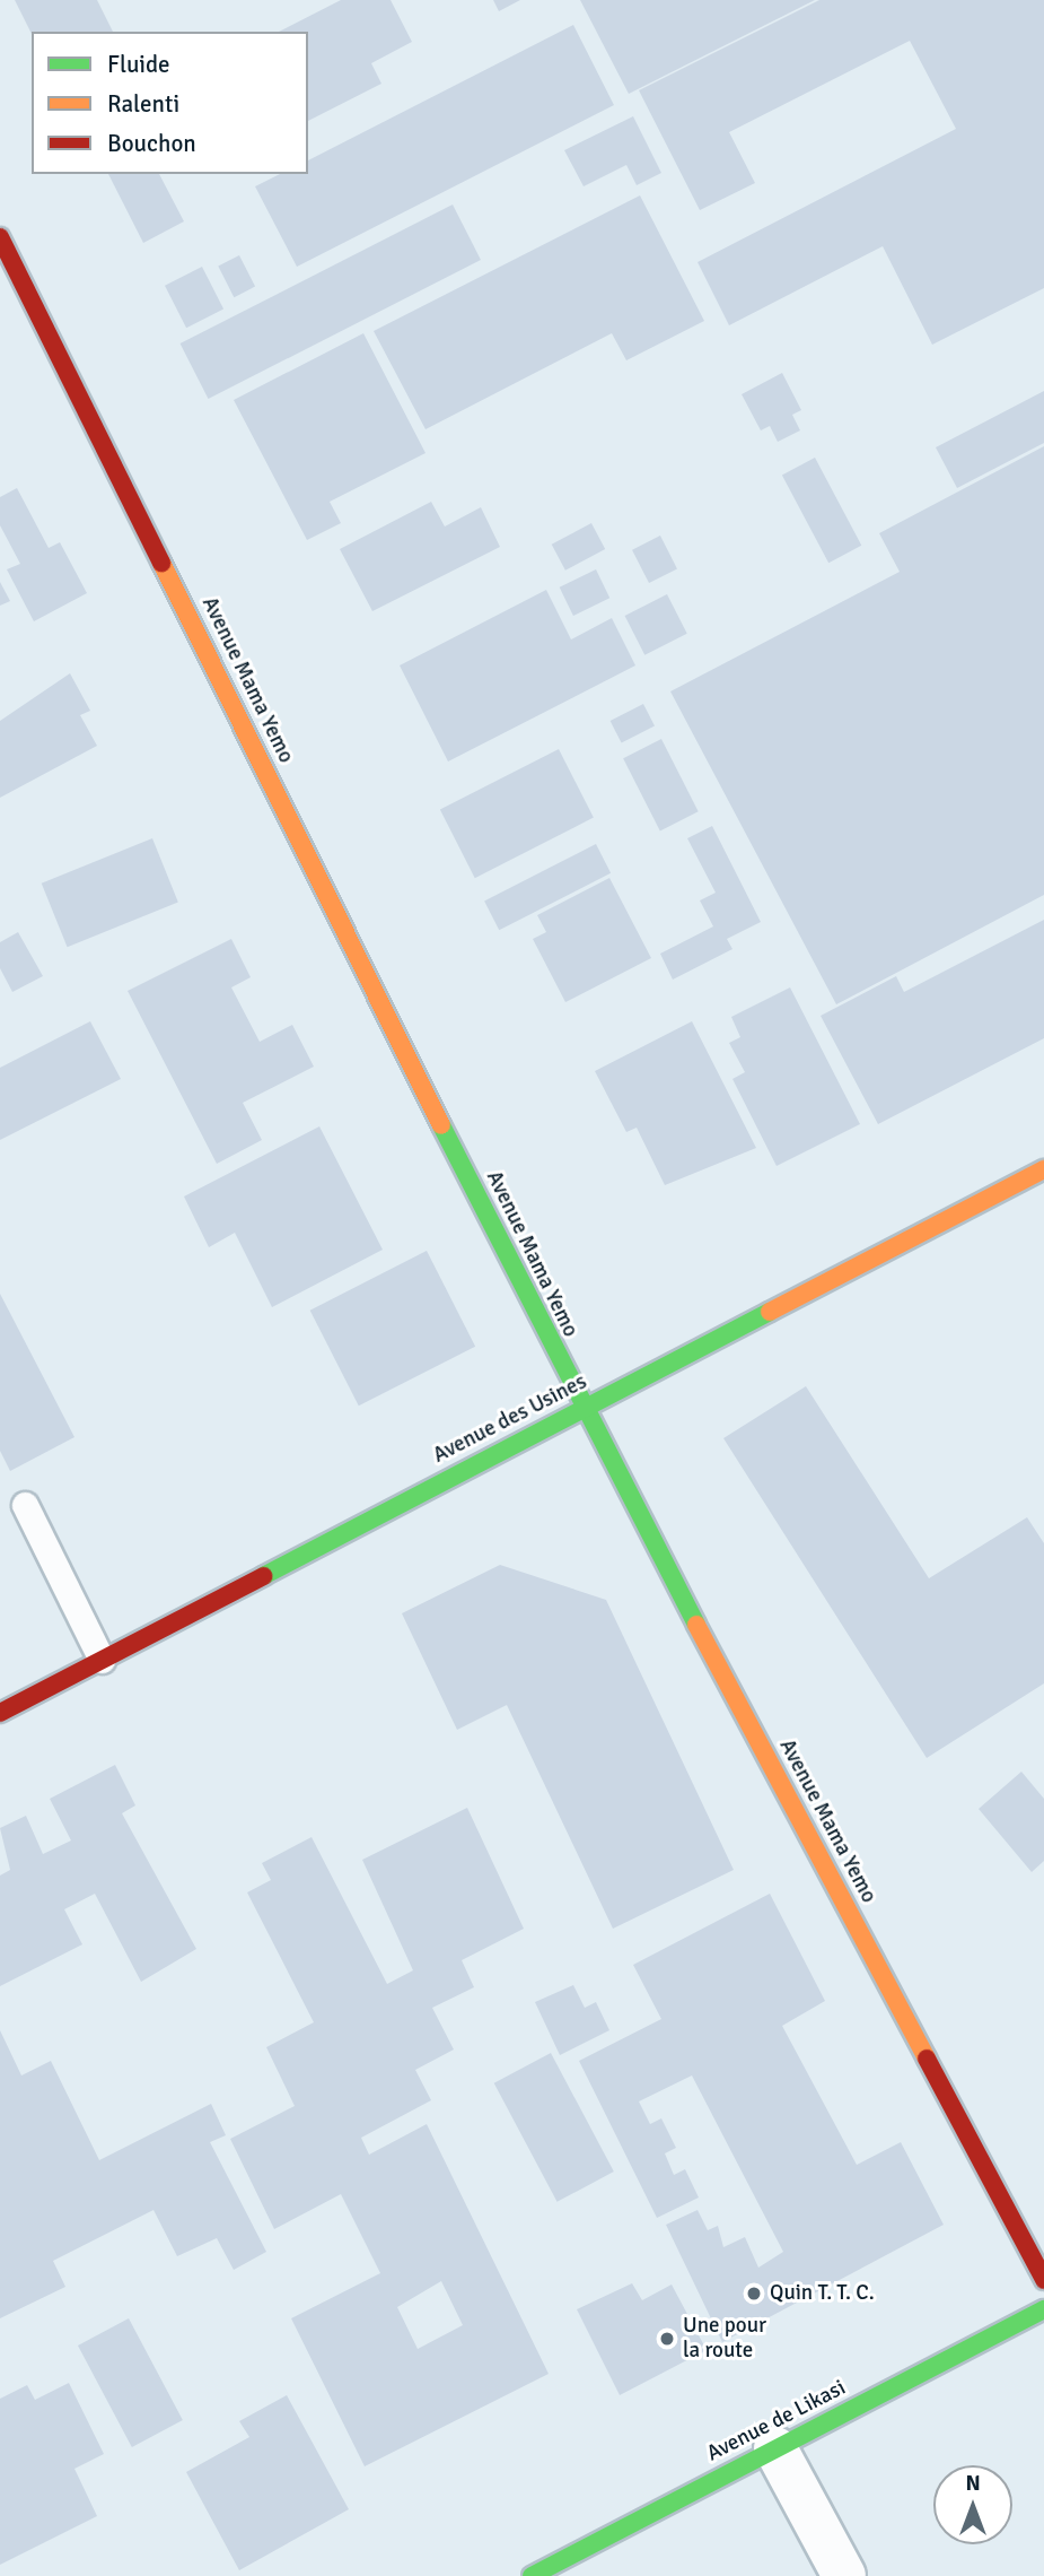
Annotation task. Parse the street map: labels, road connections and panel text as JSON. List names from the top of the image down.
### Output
{
  "streets": {
    "main road": ["Avenue Mama Yemo", "Avenue des Usines", "Avenue de Likasi"]
  },
  "crossings": [
    ["Avenue Mama Yemo", "Avenue des Usines"]
  ],
  "places": ["Quin T. T. C.", "Une pour la route"],
  "legend": ["Fluide", "Ralenti", "Bouchon"],
  "north": "top"
}
